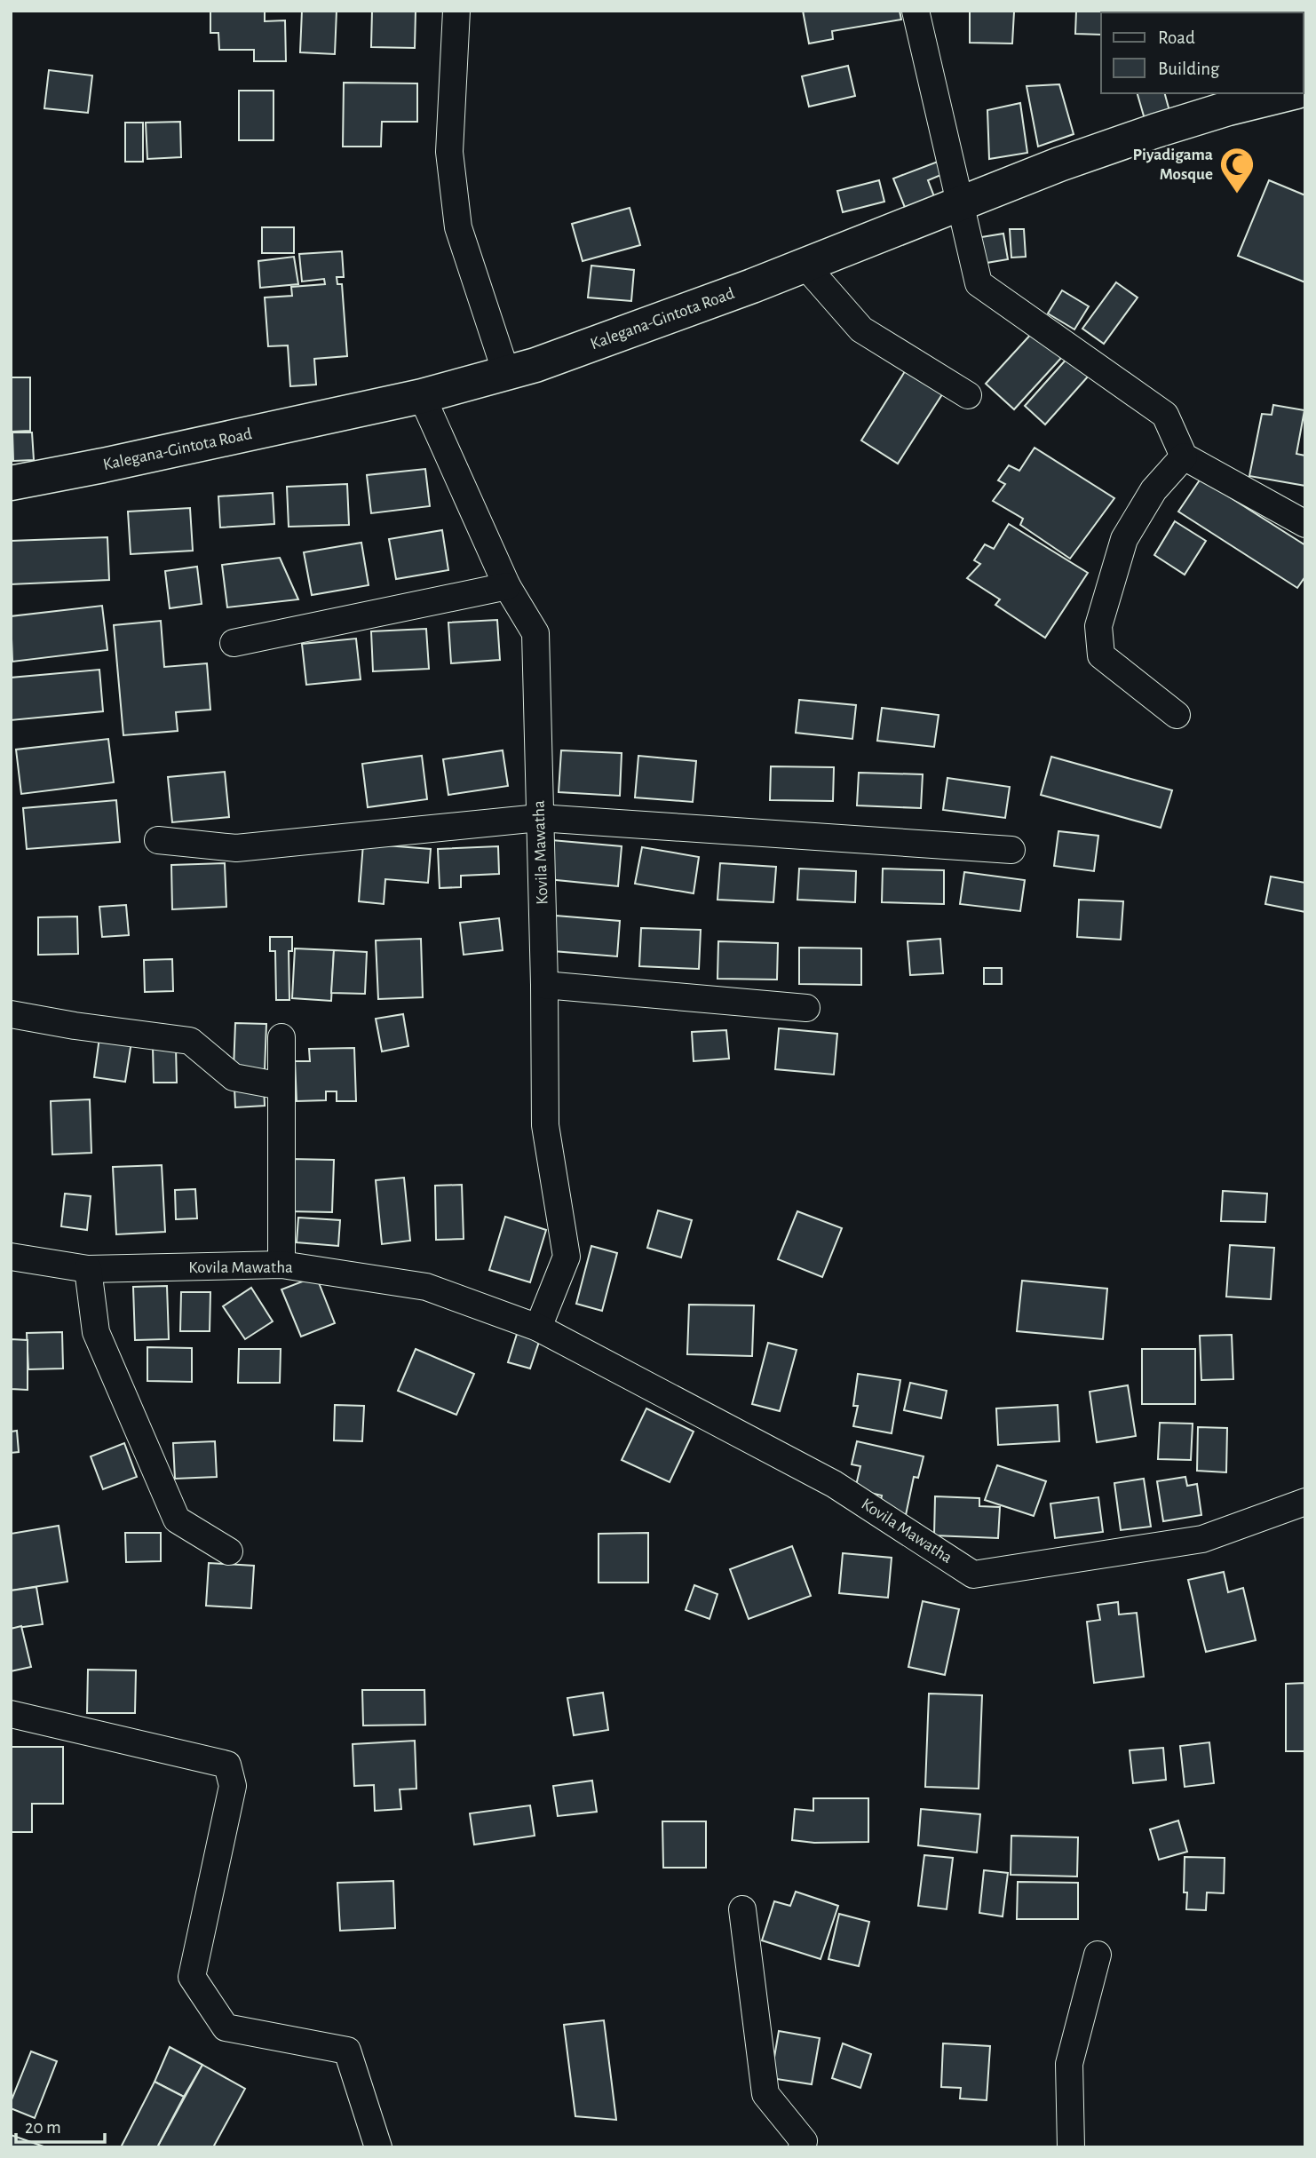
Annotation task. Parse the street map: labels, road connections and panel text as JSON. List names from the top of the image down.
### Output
{
  "streets": {
    "main road": ["Kalegana-Gintota Road"],
    "street": ["Kovila Mawatha"]
  },
  "crossings": [
    ["Kalegana-Gintota Road", "Kovila Mawatha"]
  ],
  "places": {
    "mosque": ["Piyadigama Mosque"]
  },
  "legend": ["Road", "Building"],
  "scale_bar": "20 m"
}
